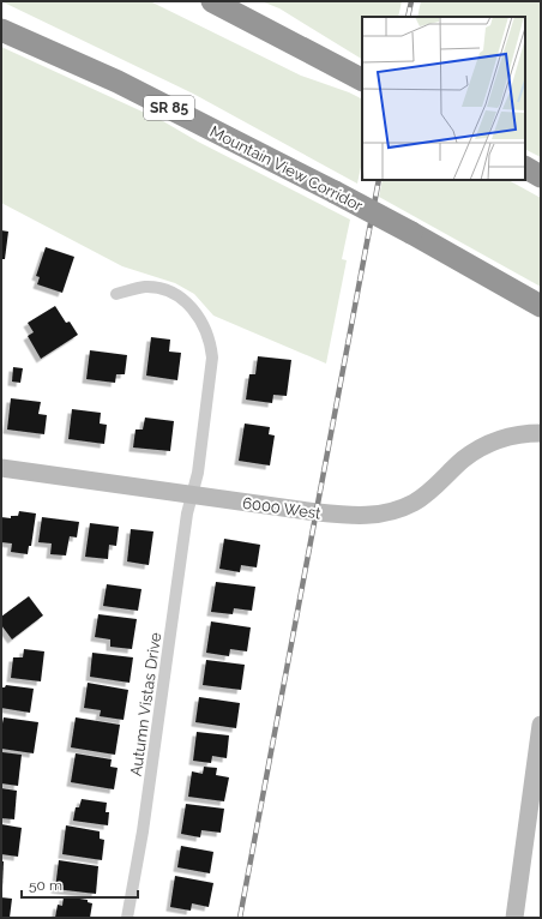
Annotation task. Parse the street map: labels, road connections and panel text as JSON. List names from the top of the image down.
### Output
{
  "streets": {
    "highway": ["SR 85", "Mountain View Corridor"],
    "street": ["6000 West", "Autumn Vistas Drive"]
  },
  "crossings": [
    ["6000 West", "Autumn Vistas Drive"]
  ],
  "scale_bar": "50 m"
}
